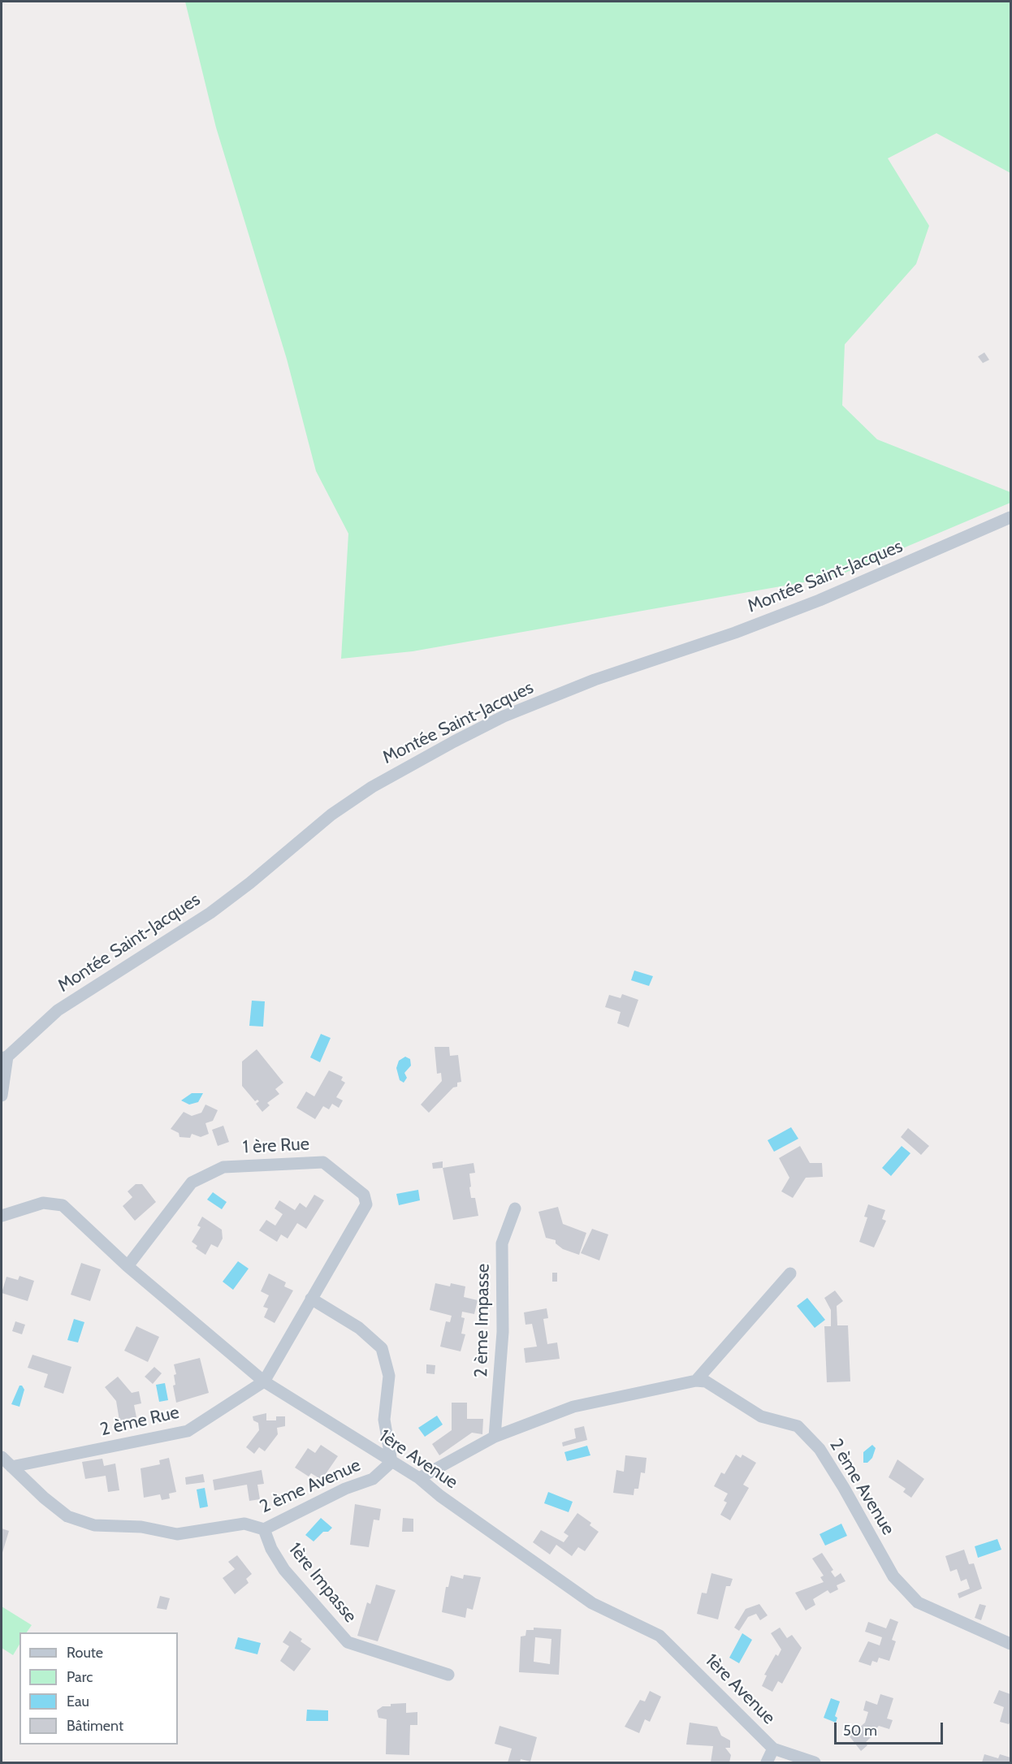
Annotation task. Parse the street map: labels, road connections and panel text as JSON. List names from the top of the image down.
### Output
{
  "streets": {
    "street": [
      "Montée Saint-Jacques",
      "1 ère Rue",
      "2 ème Impasse",
      "2 ème Rue",
      "1ère Avenue",
      "2 ème Avenue",
      "1ère Impasse"
    ]
  },
  "crossings": [
    ["1 ère Rue", "2 ème Rue"],
    ["1 ère Rue", "1ère Avenue"],
    ["2 ème Rue", "1ère Avenue"],
    ["2 ème Rue", "2 ème Avenue"],
    ["1ère Avenue", "2 ème Avenue"],
    ["2 ème Avenue", "1ère Impasse"]
  ],
  "legend": [
    "Route",
    "Parc",
    "Eau",
    "Bâtiment"
  ],
  "scale_bar": "50 m"
}
